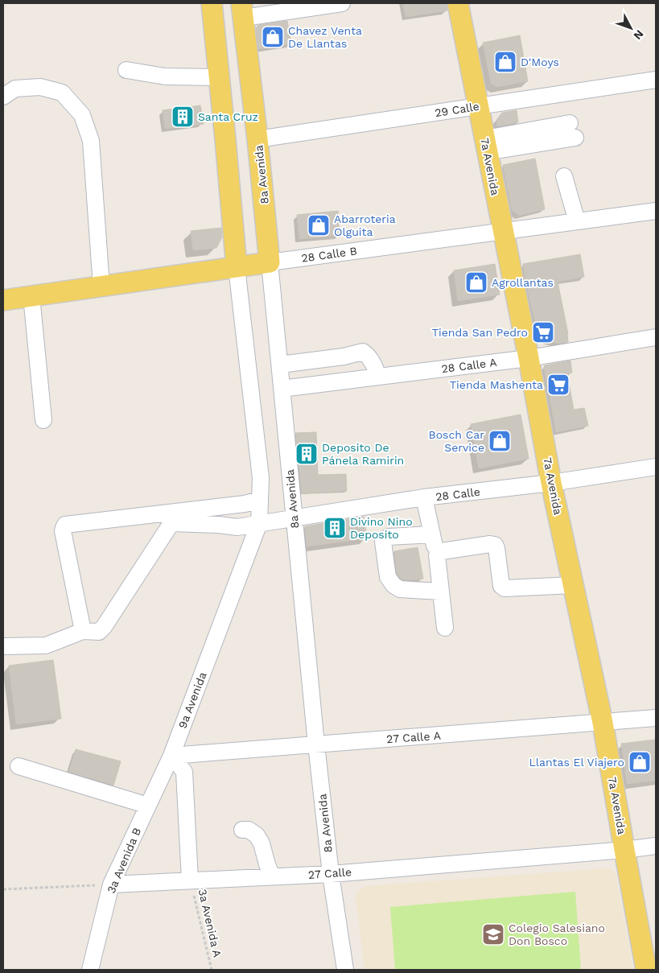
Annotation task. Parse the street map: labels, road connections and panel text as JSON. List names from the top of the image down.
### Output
{
  "streets": {
    "main road": ["7a Avenida", "8a Avenida", "28 Calle B"],
    "street": [
      "29 Calle",
      "28 Calle A",
      "28 Calle",
      "9a Avenida",
      "27 Calle A",
      "3a Avenida B",
      "27 Calle"
    ],
    "path": ["3a Avenida A"]
  },
  "crossings": [
    ["29 Calle", "7a Avenida"],
    ["29 Calle", "8a Avenida"],
    ["7a Avenida", "28 Calle B"],
    ["7a Avenida", "28 Calle A"],
    ["7a Avenida", "28 Calle"],
    ["7a Avenida", "27 Calle A"],
    ["7a Avenida", "27 Calle"],
    ["8a Avenida", "28 Calle B"],
    ["8a Avenida", "28 Calle A"],
    ["8a Avenida", "28 Calle"],
    ["8a Avenida", "27 Calle A"],
    ["8a Avenida", "27 Calle"],
    ["28 Calle", "9a Avenida"],
    ["9a Avenida", "27 Calle A"],
    ["9a Avenida", "3a Avenida B"],
    ["27 Calle A", "3a Avenida B"],
    ["3a Avenida B", "27 Calle"],
    ["27 Calle", "3a Avenida A"]
  ],
  "places": {
    "shop": [
      "Chavez Venta De Llantas",
      "D'Moys",
      "Abarroteria Olguita",
      "Agrollantas",
      "Bosch Car Service",
      "Llantas El Viajero"
    ],
    "building": ["Santa Cruz", "Deposito De Pánela Ramirin", "Divino Nino Deposito"],
    "supermarket": ["Tienda San Pedro", "Tienda Mashenta"],
    "school or university": ["Colegio Salesiano Don Bosco"]
  },
  "north": "bottom right"
}
